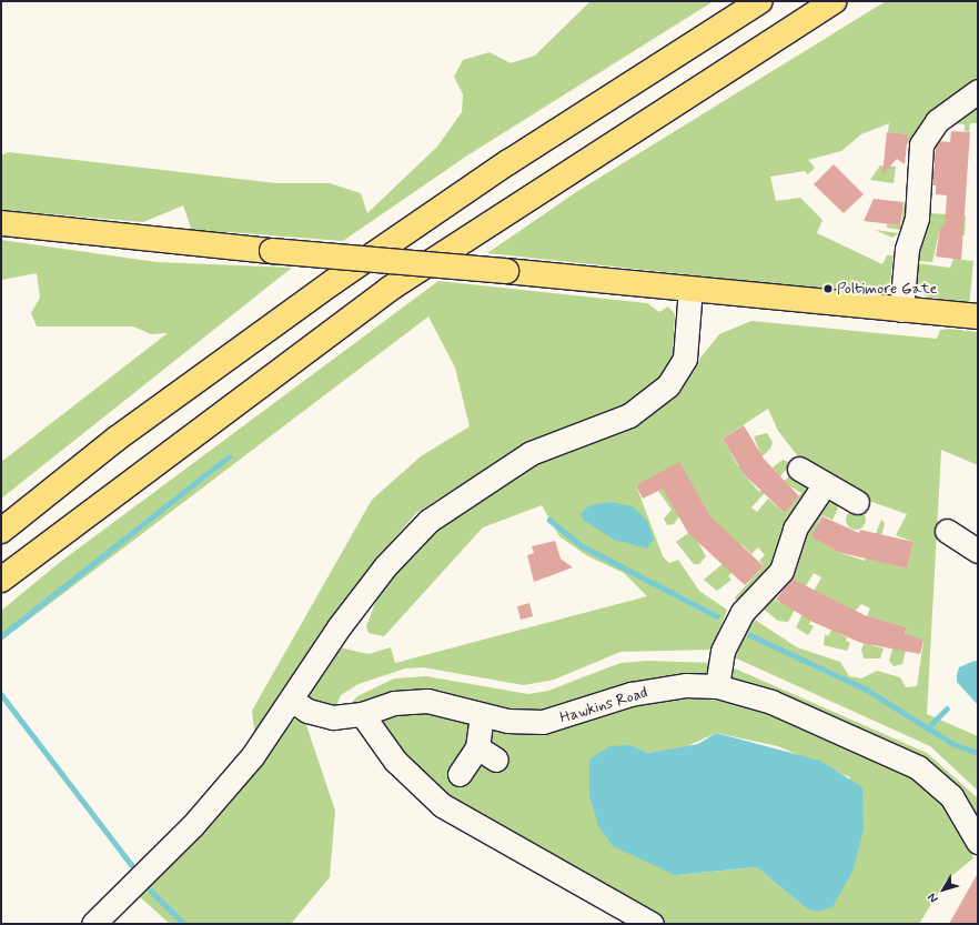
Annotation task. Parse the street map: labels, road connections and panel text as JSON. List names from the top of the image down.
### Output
{
  "streets": {
    "street": ["Hawkins Road"]
  },
  "places": ["Poltimore Gate"],
  "north": "bottom left"
}
